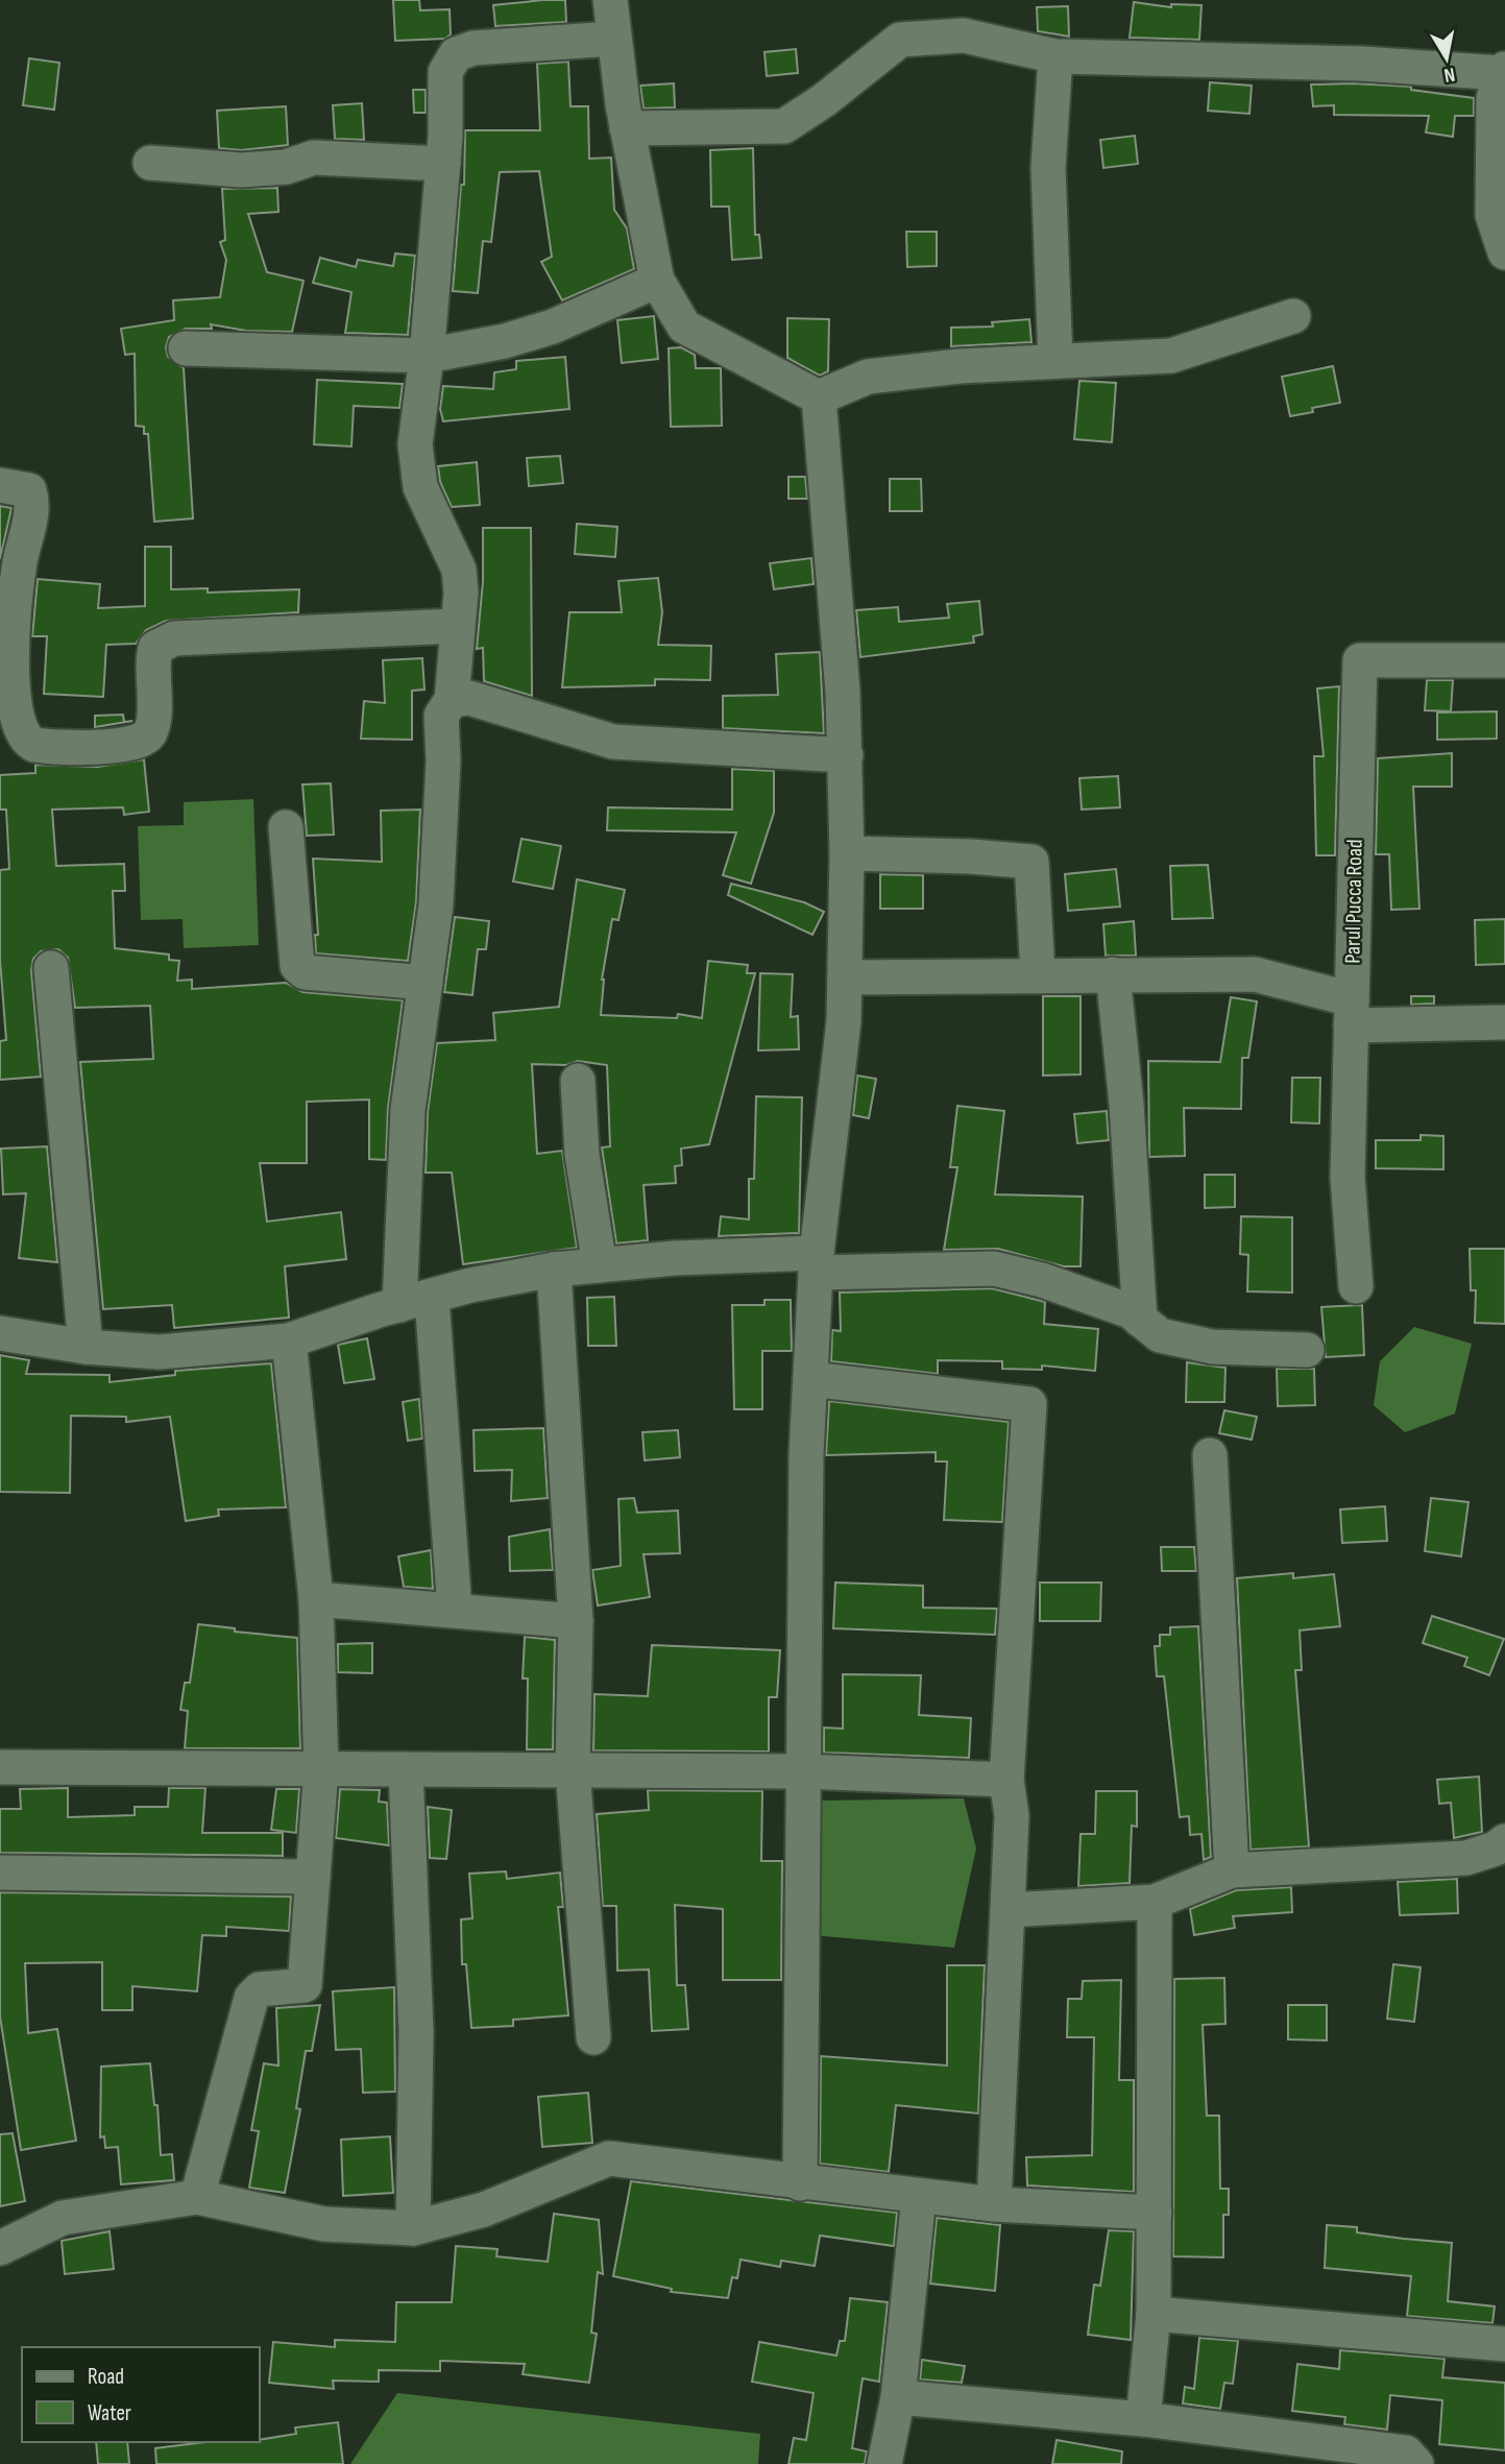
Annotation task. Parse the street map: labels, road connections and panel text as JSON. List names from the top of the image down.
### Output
{
  "streets": {
    "street": ["Parul Pucca Road"]
  },
  "legend": ["Road", "Water"],
  "north": "bottom"
}
